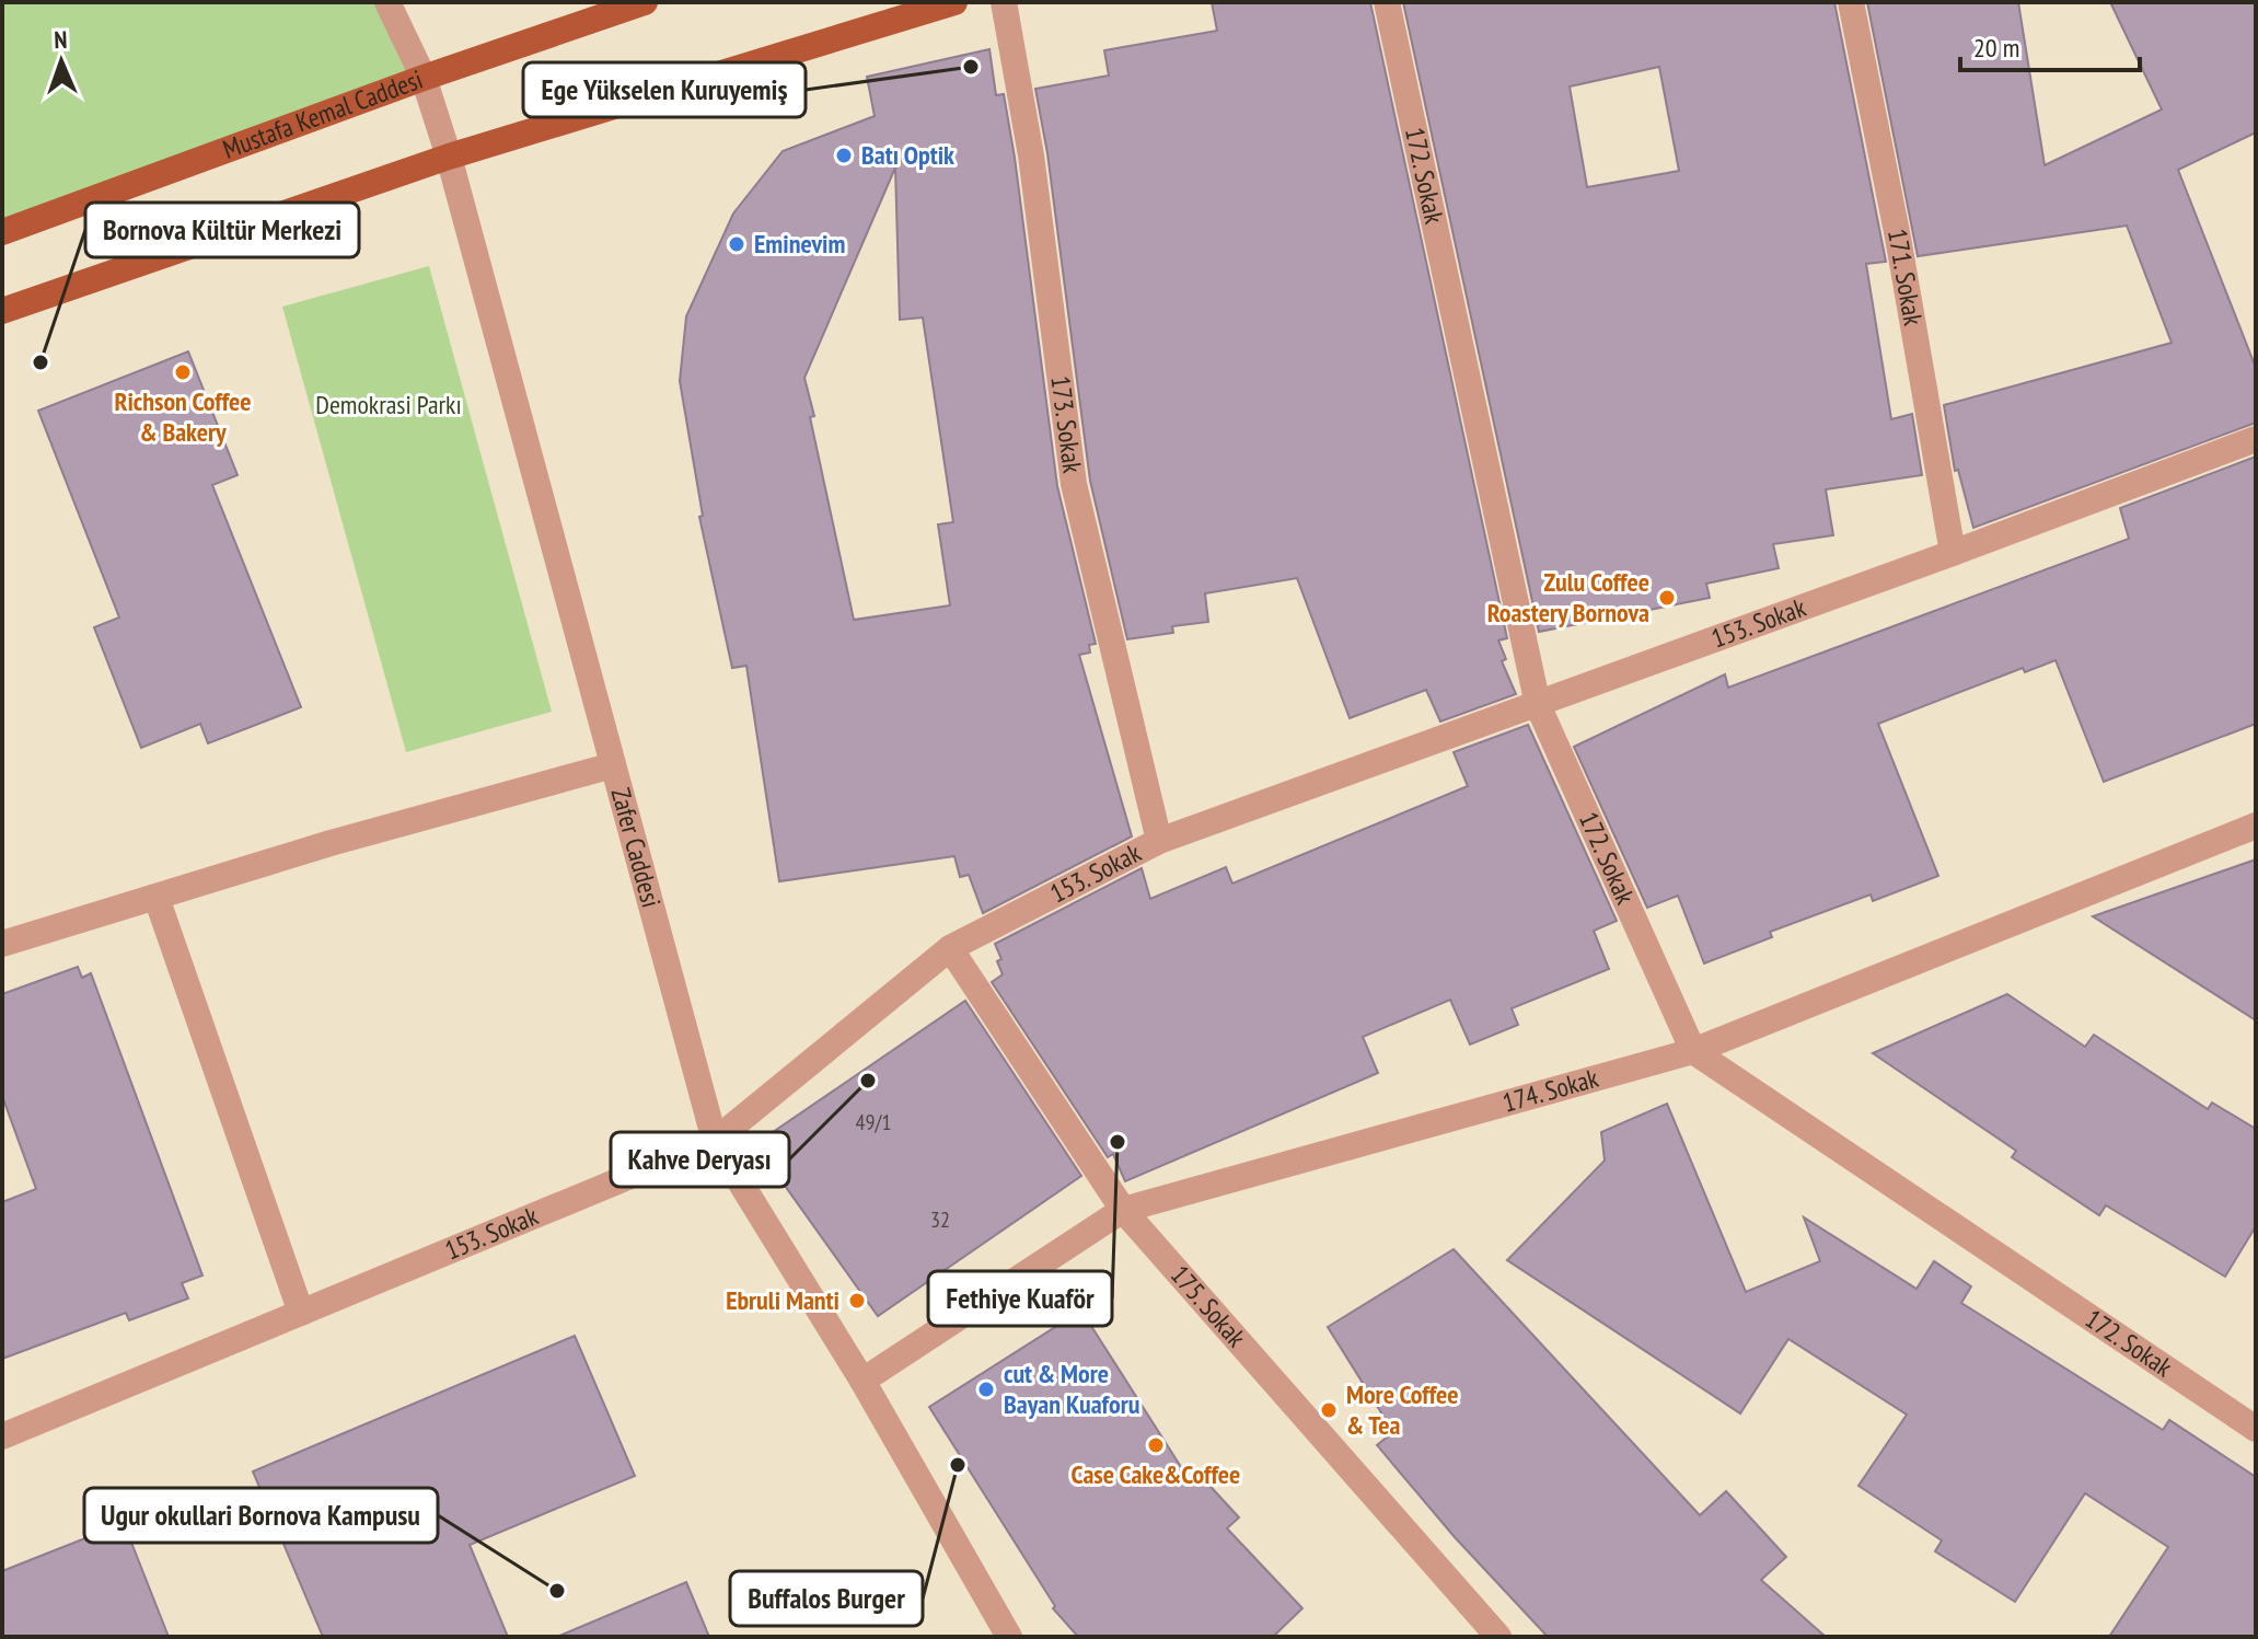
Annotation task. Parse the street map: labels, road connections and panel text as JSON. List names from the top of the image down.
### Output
{
  "streets": {
    "main road": ["Mustafa Kemal Caddesi"],
    "street": [
      "172. Sokak",
      "171. Sokak",
      "173. Sokak",
      "153. Sokak",
      "Zafer Caddesi",
      "174. Sokak",
      "175. Sokak"
    ]
  },
  "crossings": [
    ["Mustafa Kemal Caddesi", "Zafer Caddesi"],
    ["172. Sokak", "153. Sokak"],
    ["172. Sokak", "174. Sokak"],
    ["171. Sokak", "153. Sokak"],
    ["173. Sokak", "153. Sokak"],
    ["153. Sokak", "Zafer Caddesi"],
    ["153. Sokak", "175. Sokak"],
    ["Zafer Caddesi", "174. Sokak"],
    ["174. Sokak", "175. Sokak"]
  ],
  "parks": ["Demokrasi Parkı"],
  "places": [
    "Ege Yükselen Kuruyemiş",
    "Batı Optik",
    "Eminevim",
    "Bornova Kültür Merkezi",
    "Richson Coffee & Bakery",
    "Zulu Coffee Roastery Bornova",
    "Kahve Deryası",
    "Fethiye Kuaför",
    "Ebruli Manti",
    "cut & More Bayan Kuaforu",
    "More Coffee & Tea",
    "Case Cake&Coffee",
    "Buffalos Burger",
    "Ugur okullari Bornova Kampusu"
  ],
  "house_numbers": ["49/1", "32"],
  "scale_bar": "20 m",
  "north": "top"
}
